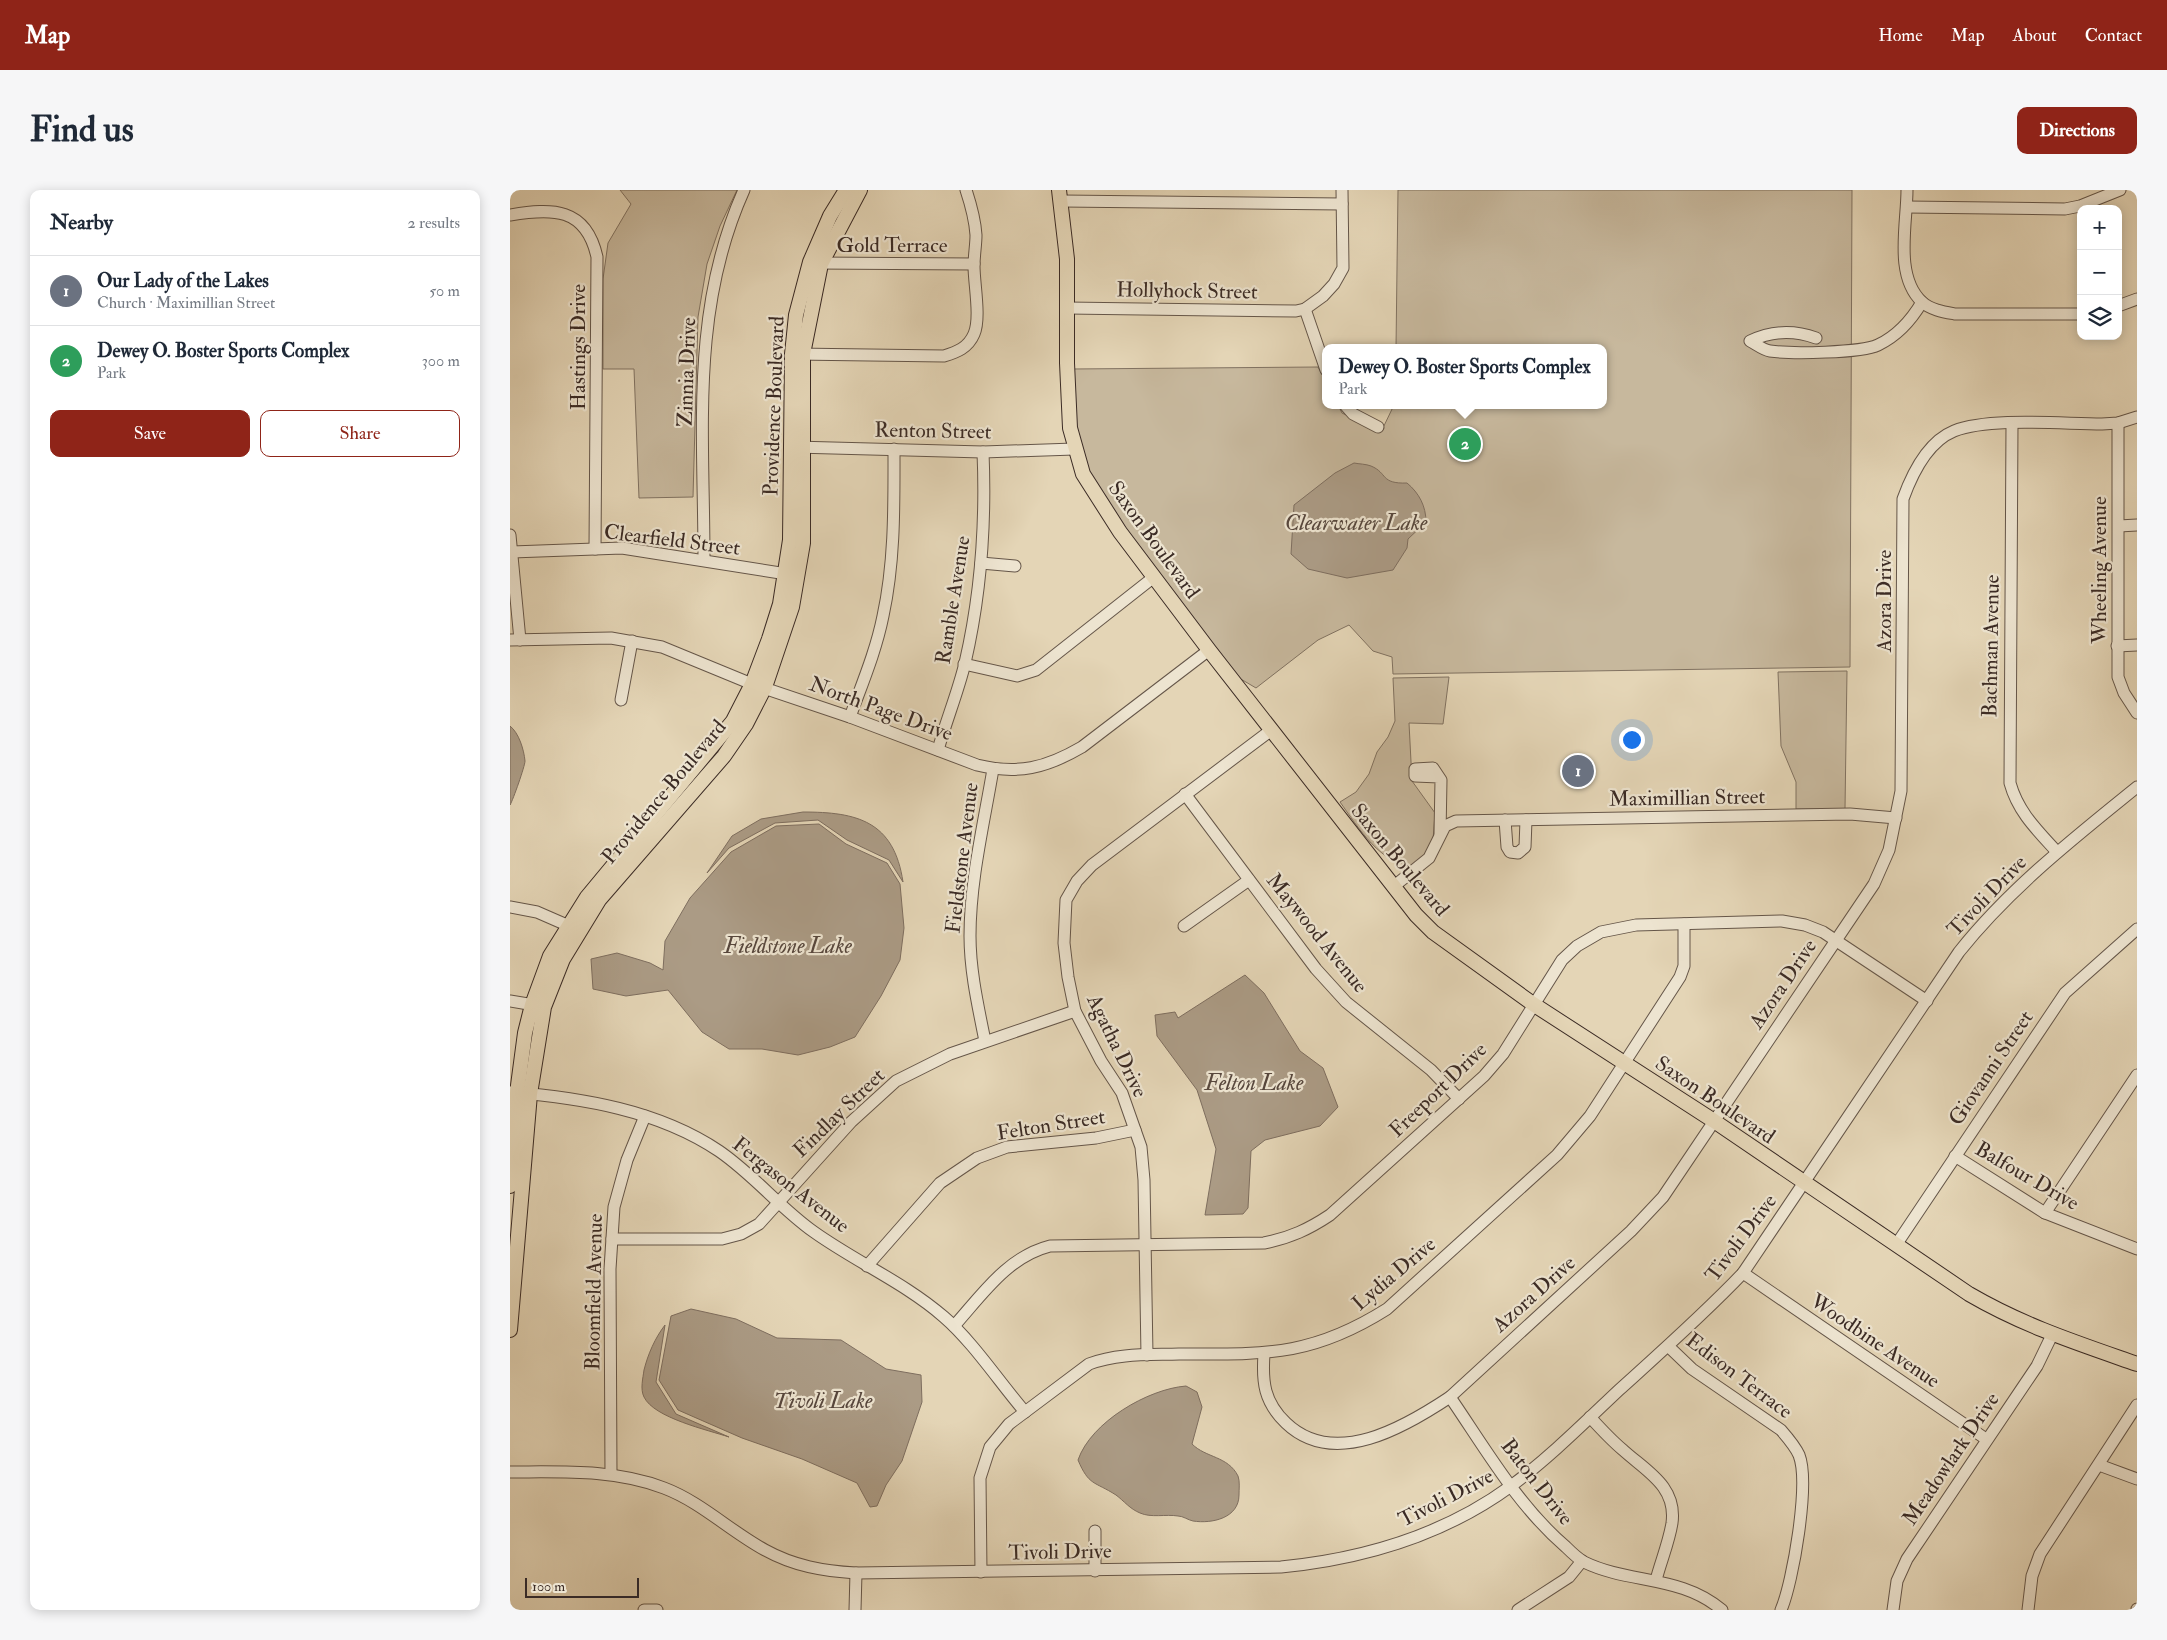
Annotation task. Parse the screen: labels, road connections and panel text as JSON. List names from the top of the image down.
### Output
{
  "streets": {
    "main road": ["Providence Boulevard", "Saxon Boulevard"],
    "street": [
      "Gold Terrace",
      "Hollyhock Street",
      "Hastings Drive",
      "Zinnia Drive",
      "Renton Street",
      "Clearfield Street",
      "Wheeling Avenue",
      "Ramble Avenue",
      "Azora Drive",
      "Bachman Avenue",
      "North Page Drive",
      "Maximillian Street",
      "Fieldstone Avenue",
      "Tivoli Drive",
      "Maywood Avenue",
      "Agatha Drive",
      "Giovanni Street",
      "Freeport Drive",
      "Findlay Street",
      "Felton Street",
      "Balfour Drive",
      "Fergason Avenue",
      "Lydia Drive",
      "Bloomfield Avenue",
      "Woodbine Avenue",
      "Edison Terrace",
      "Meadowlark Drive",
      "Baton Drive"
    ]
  },
  "crossings": [
    ["Gold Terrace", "Providence Boulevard"],
    ["Hollyhock Street", "Saxon Boulevard"],
    ["Hastings Drive", "Clearfield Street"],
    ["Zinnia Drive", "Clearfield Street"],
    ["Providence Boulevard", "Renton Street"],
    ["Providence Boulevard", "Clearfield Street"],
    ["Providence Boulevard", "North Page Drive"],
    ["Providence Boulevard", "Fergason Avenue"],
    ["Renton Street", "Saxon Boulevard"],
    ["Renton Street", "Ramble Avenue"],
    ["Saxon Boulevard", "Azora Drive"],
    ["Saxon Boulevard", "North Page Drive"],
    ["Saxon Boulevard", "Tivoli Drive"],
    ["Saxon Boulevard", "Agatha Drive"],
    ["Saxon Boulevard", "Giovanni Street"],
    ["Saxon Boulevard", "Freeport Drive"],
    ["Saxon Boulevard", "Lydia Drive"],
    ["Saxon Boulevard", "Meadowlark Drive"],
    ["Wheeling Avenue", "Azora Drive"],
    ["Ramble Avenue", "North Page Drive"],
    ["Azora Drive", "Bachman Avenue"],
    ["Azora Drive", "Maximillian Street"],
    ["Azora Drive", "Freeport Drive"],
    ["Azora Drive", "Lydia Drive"],
    ["Azora Drive", "Baton Drive"],
    ["Bachman Avenue", "Tivoli Drive"],
    ["North Page Drive", "Fieldstone Avenue"],
    ["Fieldstone Avenue", "Findlay Street"],
    ["Tivoli Drive", "Freeport Drive"],
    ["Tivoli Drive", "Lydia Drive"],
    ["Tivoli Drive", "Bloomfield Avenue"],
    ["Tivoli Drive", "Woodbine Avenue"],
    ["Tivoli Drive", "Edison Terrace"],
    ["Tivoli Drive", "Baton Drive"],
    ["Maywood Avenue", "Agatha Drive"],
    ["Maywood Avenue", "Freeport Drive"],
    ["Agatha Drive", "Freeport Drive"],
    ["Agatha Drive", "Findlay Street"],
    ["Agatha Drive", "Felton Street"],
    ["Agatha Drive", "Lydia Drive"],
    ["Giovanni Street", "Balfour Drive"],
    ["Freeport Drive", "Fergason Avenue"],
    ["Freeport Drive", "Lydia Drive"],
    ["Findlay Street", "Fergason Avenue"],
    ["Findlay Street", "Bloomfield Avenue"],
    ["Felton Street", "Fergason Avenue"],
    ["Fergason Avenue", "Lydia Drive"],
    ["Fergason Avenue", "Bloomfield Avenue"],
    ["Woodbine Avenue", "Meadowlark Drive"]
  ],
  "water": [
    "Clearwater Lake",
    "Fieldstone Lake",
    "Felton Lake",
    "Tivoli Lake"
  ],
  "scale_bar": "100 m",
  "page": {
    "header": "Map",
    "nav": [
      "Home",
      "Map",
      "About",
      "Contact"
    ],
    "buttons": [
      "Directions",
      ["Save", "Share"]
    ],
    "title": "Find us",
    "heading": ["Nearby", "2 results"],
    "map_buttons": ["+", "−"],
    "list": [
      {
        "mark": "1",
        "name": "Our Lady of the Lakes",
        "note": "Church · Maximillian Street",
        "value": "50 m"
      },
      {
        "mark": "2",
        "name": "Dewey O. Boster Sports Complex",
        "note": "Park",
        "value": "300 m"
      }
    ],
    "popup": ["Dewey O. Boster Sports Complex", "Park"],
    "pins": ["2", "1"],
    "scale": "100 m"
  }
}
